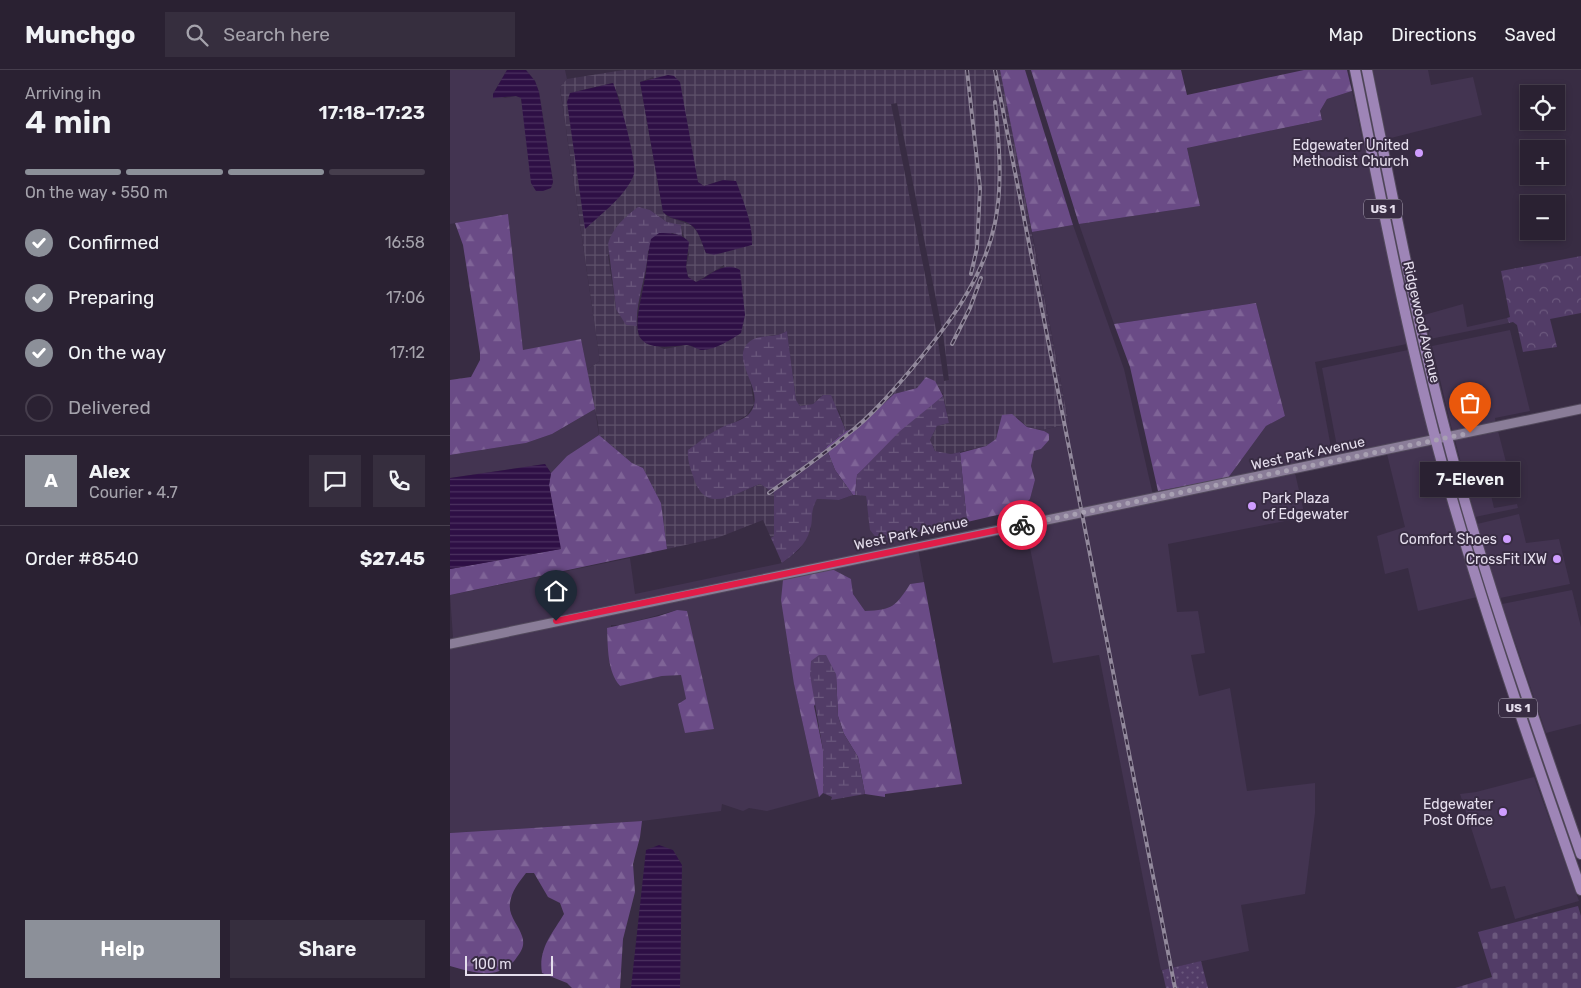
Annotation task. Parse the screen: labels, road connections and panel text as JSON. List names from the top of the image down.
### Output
{
  "streets": {
    "main road": ["US 1", "Ridgewood Avenue"],
    "street": ["West Park Avenue"]
  },
  "crossings": [
    ["Ridgewood Avenue", "West Park Avenue"]
  ],
  "places": [
    "Edgewater United Methodist Church",
    "7-Eleven",
    "Park Plaza of Edgewater",
    "Comfort Shoes",
    "CrossFit IXW",
    "Edgewater Post Office"
  ],
  "scale_bar": "100 m",
  "page": {
    "header": "Munchgo",
    "search": "Search here",
    "nav": ["Map", "Directions", "Saved"],
    "heading": ["4 min", "Arriving in", "17:18–17:23"],
    "panel": [
      "Alex",
      "Courier · 4.7",
      "Order #8540",
      "$27.45"
    ],
    "map_buttons": ["+", "−"],
    "bar": "On the way · 550 m",
    "list": [
      ["Confirmed", "16:58"],
      ["Preparing", "17:06"],
      ["On the way", "17:12"],
      "Delivered"
    ],
    "round": "A",
    "bubble": "7-Eleven",
    "buttons": ["Help", "Share"],
    "scale": "100 m"
  }
}
